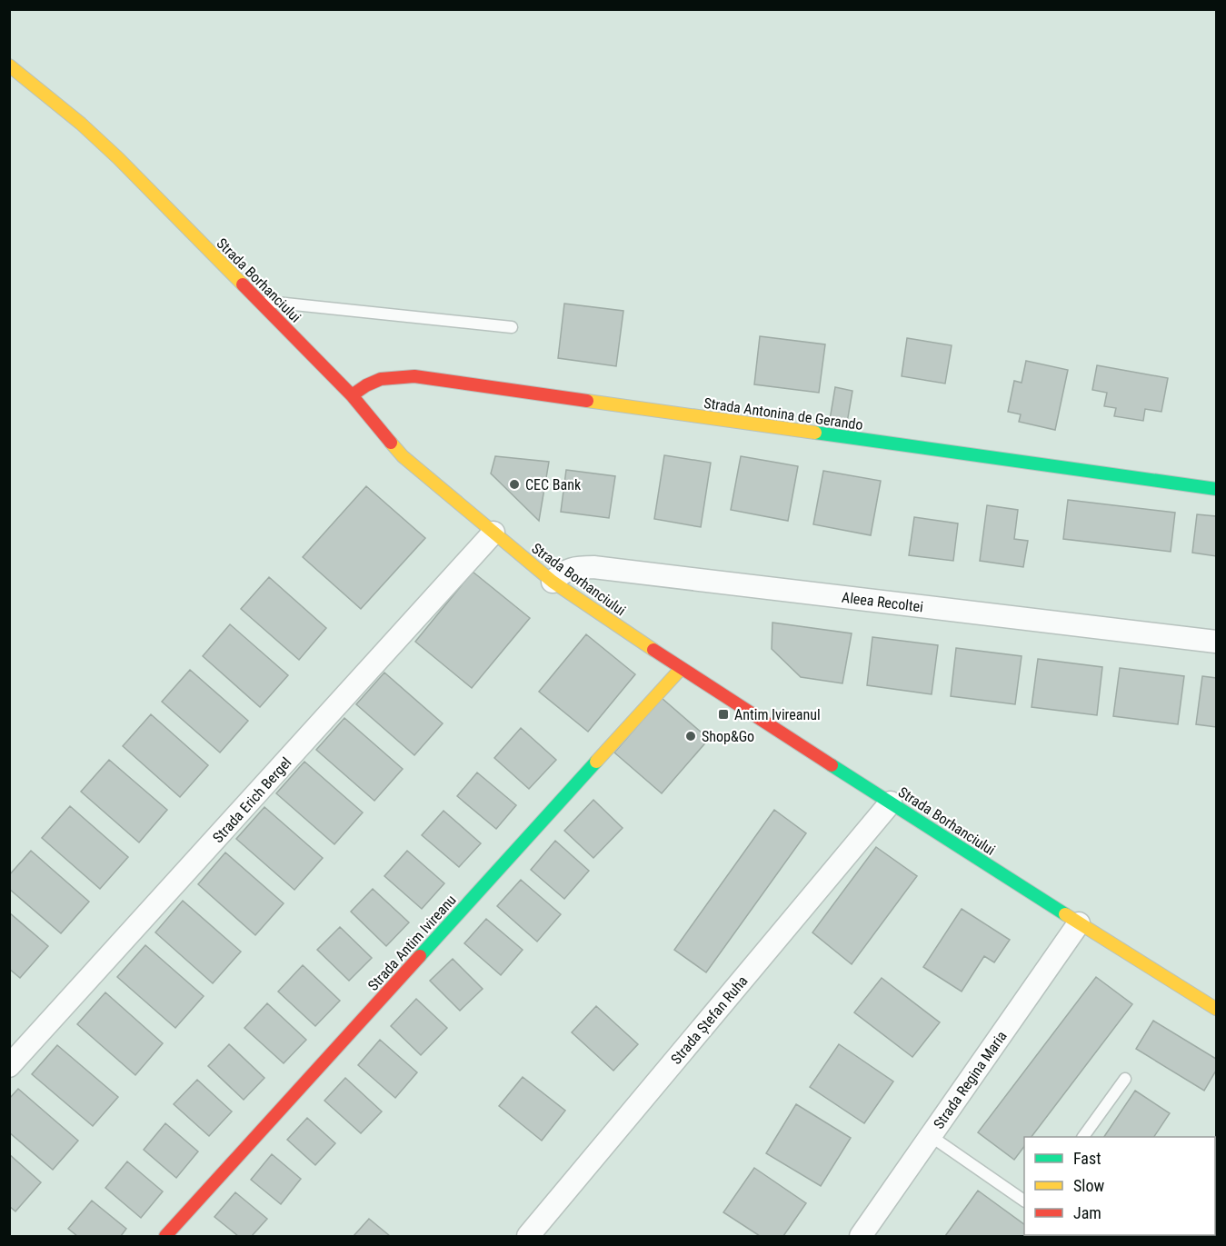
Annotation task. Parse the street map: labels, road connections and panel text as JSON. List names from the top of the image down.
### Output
{
  "streets": {
    "street": [
      "Strada Borhanciului",
      "Strada Antonina de Gerando",
      "Aleea Recoltei",
      "Strada Erich Bergel",
      "Strada Antim Ivireanu",
      "Strada Ștefan Ruha",
      "Strada Regina Maria"
    ]
  },
  "crossings": [
    ["Strada Borhanciului", "Strada Antonina de Gerando"],
    ["Strada Borhanciului", "Aleea Recoltei"],
    ["Strada Borhanciului", "Strada Erich Bergel"],
    ["Strada Borhanciului", "Strada Antim Ivireanu"],
    ["Strada Borhanciului", "Strada Ștefan Ruha"],
    ["Strada Borhanciului", "Strada Regina Maria"]
  ],
  "places": {
    "other": ["CEC Bank", "Shop&Go"],
    "transit": ["Antim Ivireanul"]
  },
  "legend": ["Fast", "Slow", "Jam"]
}
